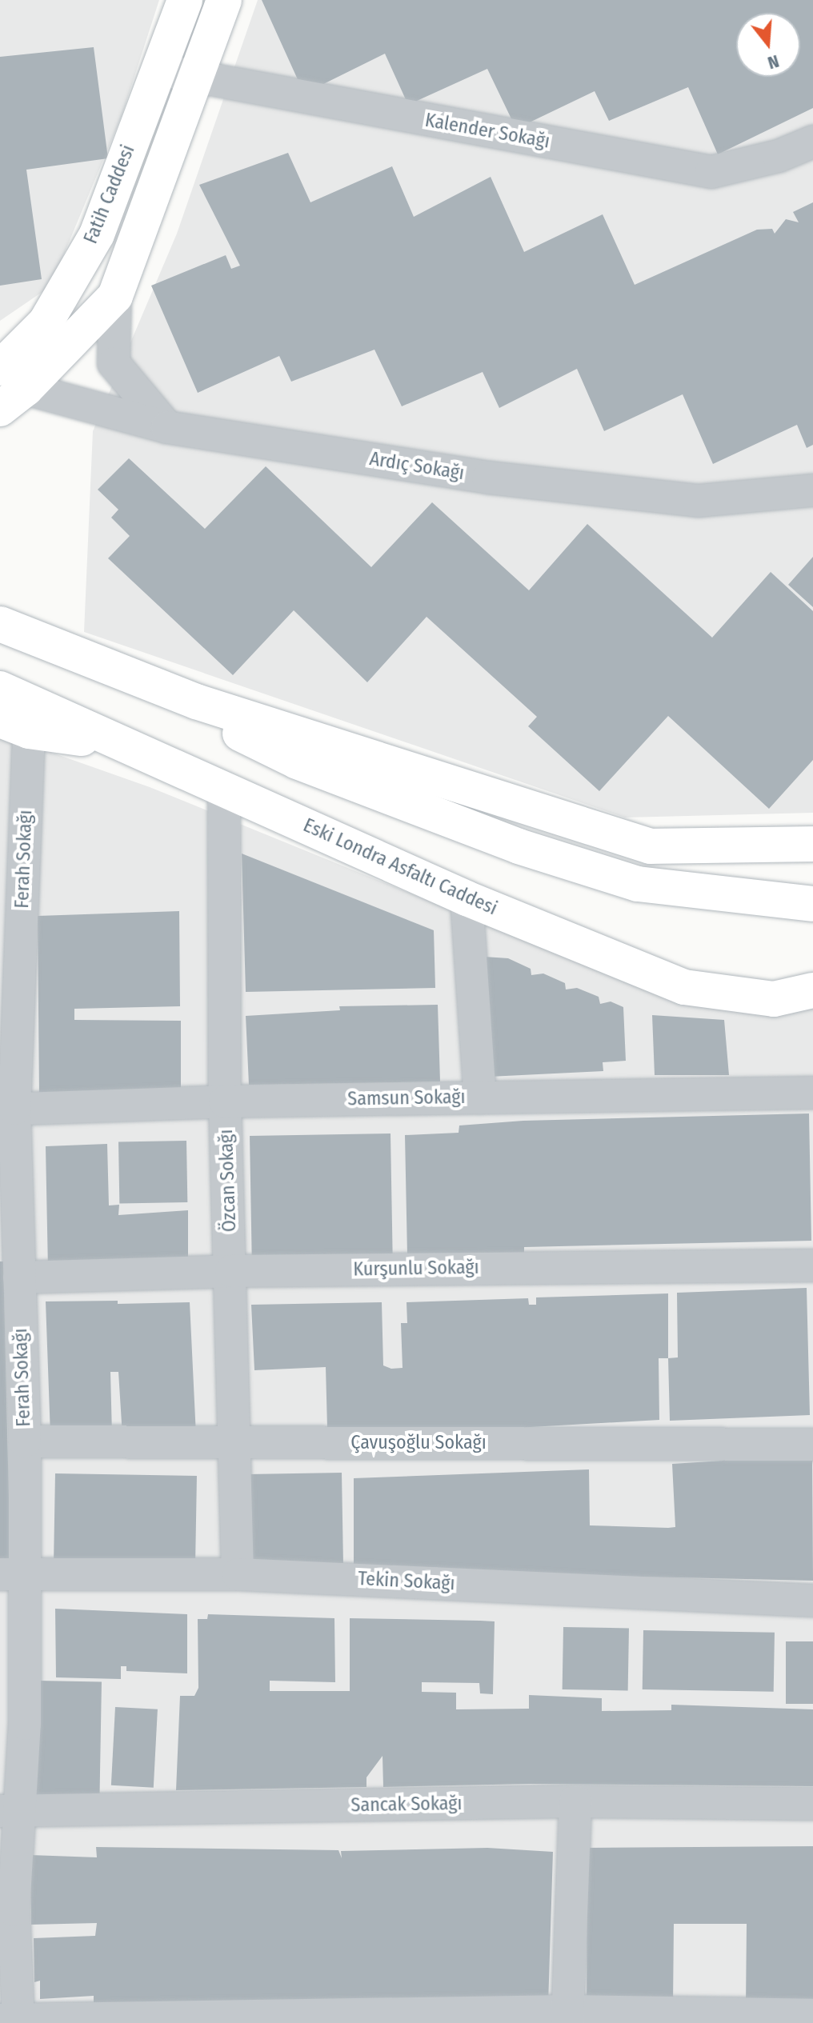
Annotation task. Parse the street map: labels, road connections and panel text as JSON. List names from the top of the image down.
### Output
{
  "streets": {
    "main road": ["Fatih Caddesi", "Eski Londra Asfaltı Caddesi"],
    "street": [
      "Kalender Sokağı",
      "Ardıç Sokağı",
      "Ferah Sokağı",
      "Samsun Sokağı",
      "Özcan Sokağı",
      "Kurşunlu Sokağı",
      "Çavuşoğlu Sokağı",
      "Tekin Sokağı",
      "Sancak Sokağı"
    ]
  },
  "crossings": [
    ["Kalender Sokağı", "Fatih Caddesi"],
    ["Fatih Caddesi", "Ardıç Sokağı"],
    ["Ferah Sokağı", "Samsun Sokağı"],
    ["Ferah Sokağı", "Kurşunlu Sokağı"],
    ["Ferah Sokağı", "Çavuşoğlu Sokağı"],
    ["Ferah Sokağı", "Tekin Sokağı"],
    ["Ferah Sokağı", "Sancak Sokağı"],
    ["Eski Londra Asfaltı Caddesi", "Özcan Sokağı"],
    ["Samsun Sokağı", "Özcan Sokağı"],
    ["Özcan Sokağı", "Kurşunlu Sokağı"],
    ["Özcan Sokağı", "Çavuşoğlu Sokağı"],
    ["Özcan Sokağı", "Tekin Sokağı"]
  ],
  "north": "bottom"
}
